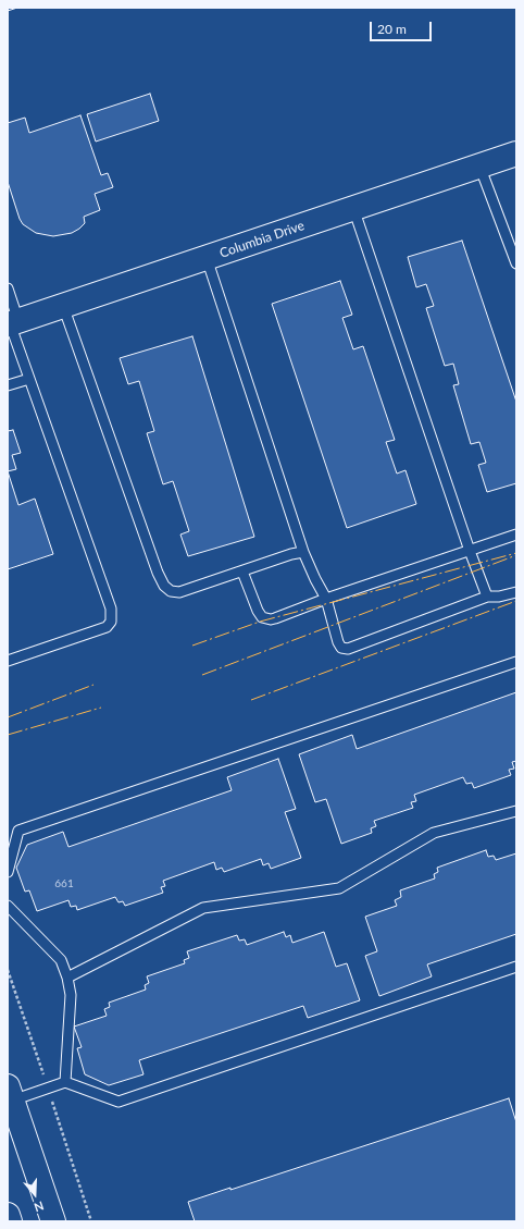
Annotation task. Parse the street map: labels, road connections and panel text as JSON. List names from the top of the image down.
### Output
{
  "streets": {
    "street": ["Columbia Drive"]
  },
  "house_numbers": ["661"],
  "scale_bar": "20 m",
  "north": "bottom"
}
